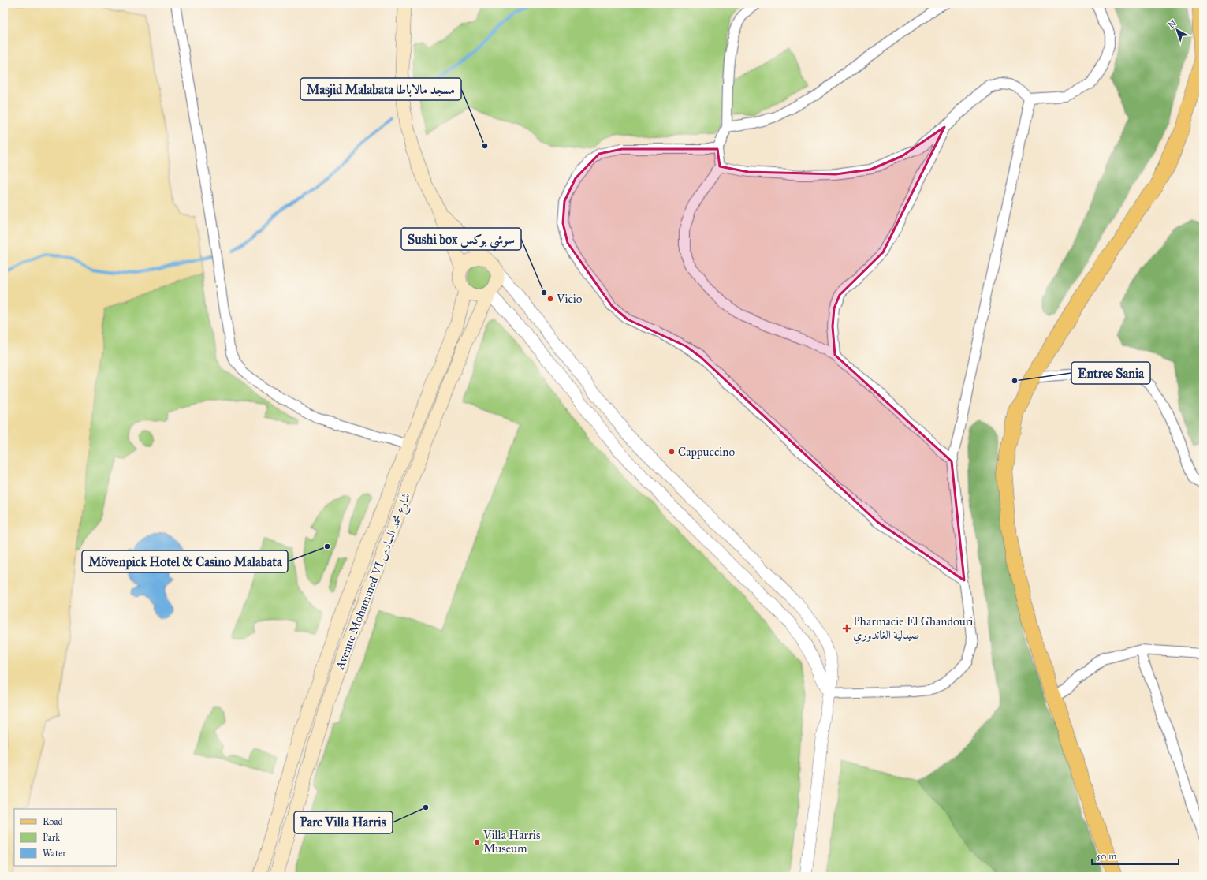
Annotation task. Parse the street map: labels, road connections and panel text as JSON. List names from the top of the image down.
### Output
{
  "streets": {
    "main road": ["Avenue Mohammed VI شارع محمد السادس"]
  },
  "places": {
    "other": [
      "Masjid Malabata مسجد مالاباطا",
      "Sushi box سوشي بوكس",
      "Vicio",
      "Entree Sania",
      "Cappuccino",
      "Mövenpick Hotel & Casino Malabata",
      "Parc Villa Harris",
      "Villa Harris Museum"
    ],
    "health": ["Pharmacie El Ghandouri صيدلية الغاندوري"]
  },
  "legend": ["Road", "Park", "Water"],
  "scale_bar": "50 m",
  "north": "top left"
}
